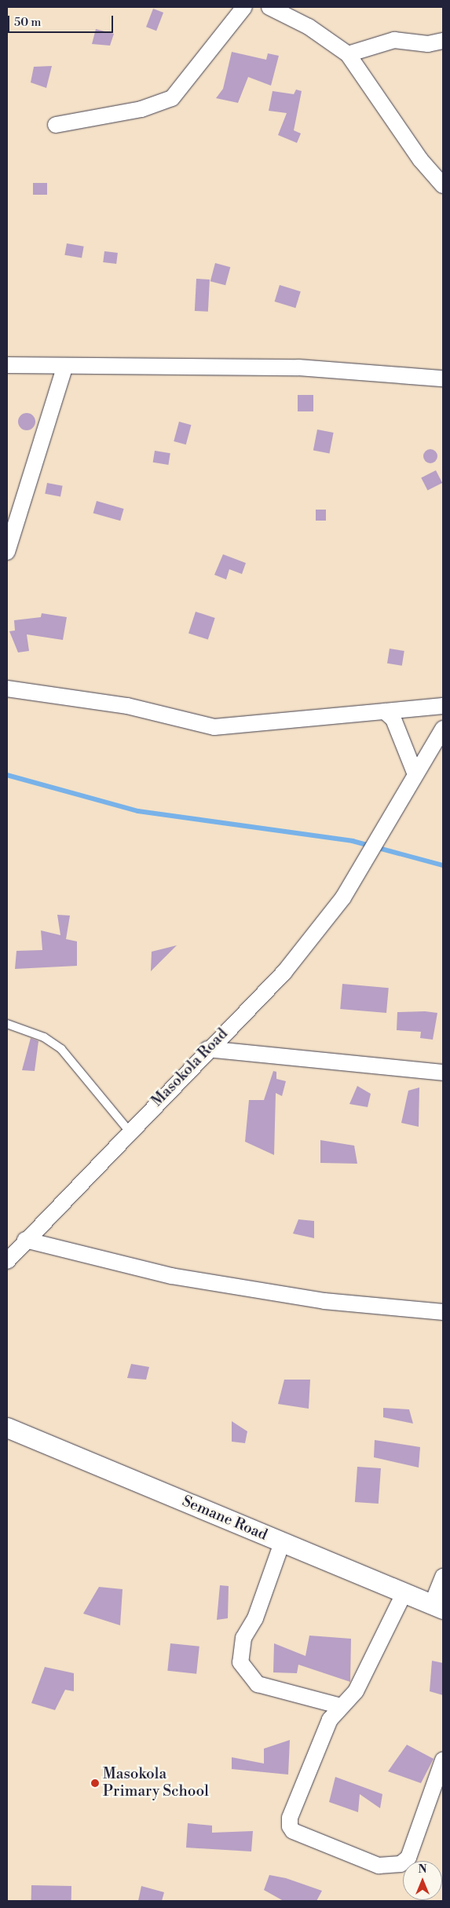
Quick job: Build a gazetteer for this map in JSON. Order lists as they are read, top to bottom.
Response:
{
  "streets": {
    "street": ["Masokola Road", "Semane Road"]
  },
  "places": ["Masokola Primary School"],
  "scale_bar": "50 m",
  "north": "top"
}
